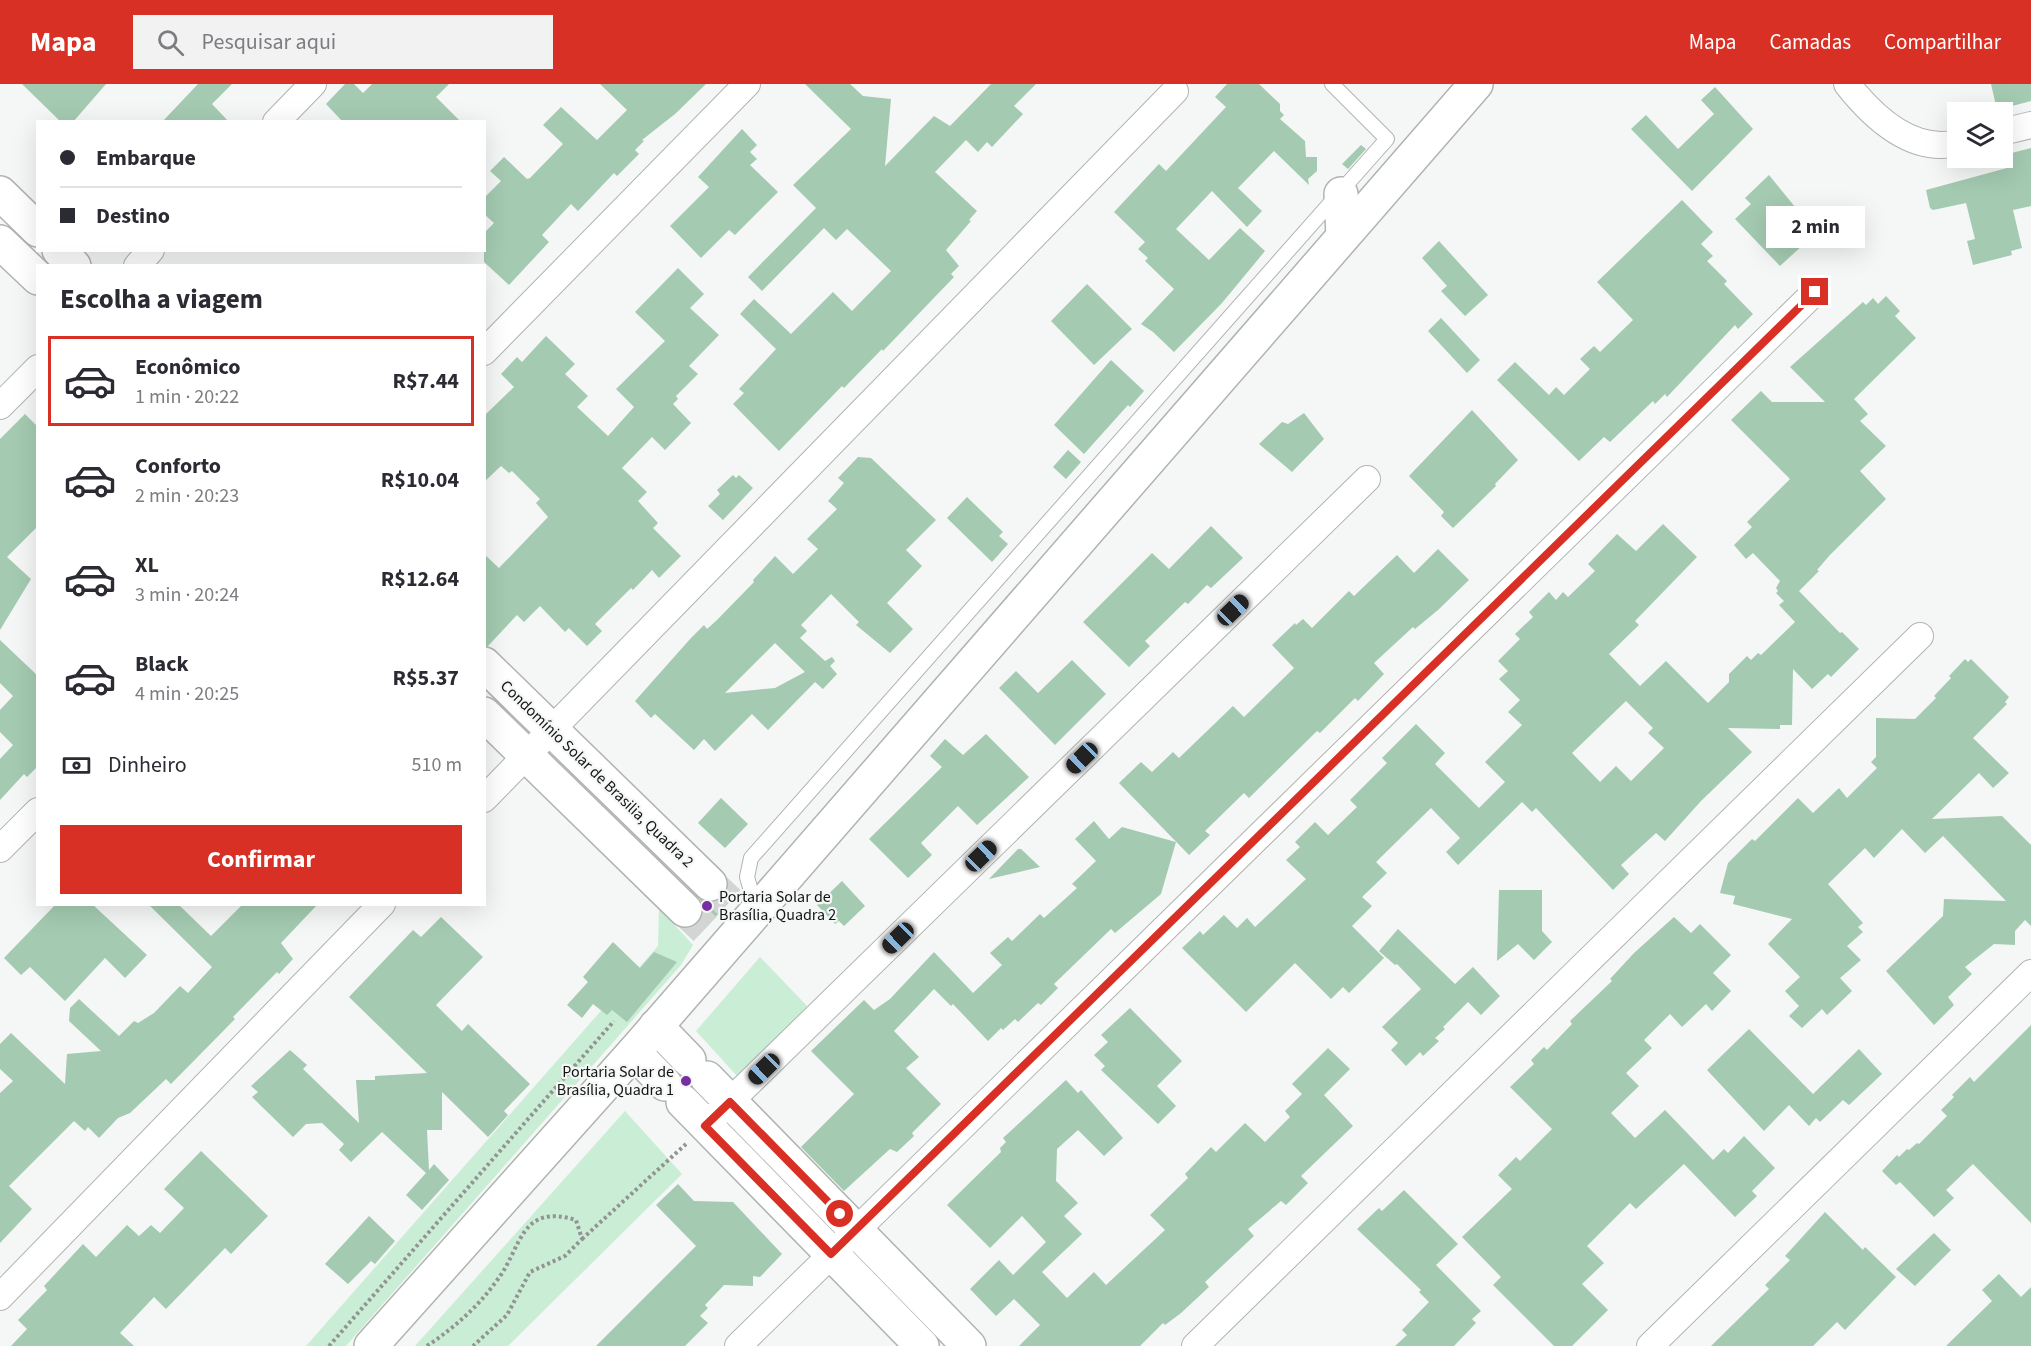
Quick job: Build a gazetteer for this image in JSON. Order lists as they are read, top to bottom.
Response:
{
  "streets": {
    "street": ["Condomínio Solar de Brasilia, Quadra 2"]
  },
  "places": ["Portaria Solar de Brasília, Quadra 2", "Portaria Solar de Brasília, Quadra 1"],
  "page": {
    "header": "Mapa",
    "search": "Pesquisar aqui",
    "nav": ["Mapa", "Camadas", "Compartilhar"],
    "banner": ["Embarque", "Destino"],
    "bubble": "2 min",
    "heading": "Escolha a viagem",
    "list": [
      {
        "name": "Econômico",
        "note": "1 min · 20:22",
        "value": "R$7.44"
      },
      {
        "name": "Conforto",
        "note": "2 min · 20:23",
        "value": "R$10.04"
      },
      {
        "name": "XL",
        "note": "3 min · 20:24",
        "value": "R$12.64"
      },
      {
        "name": "Black",
        "note": "4 min · 20:25",
        "value": "R$5.37"
      }
    ],
    "pay": ["Dinheiro", "510 m"],
    "buttons": "Confirmar"
  }
}
